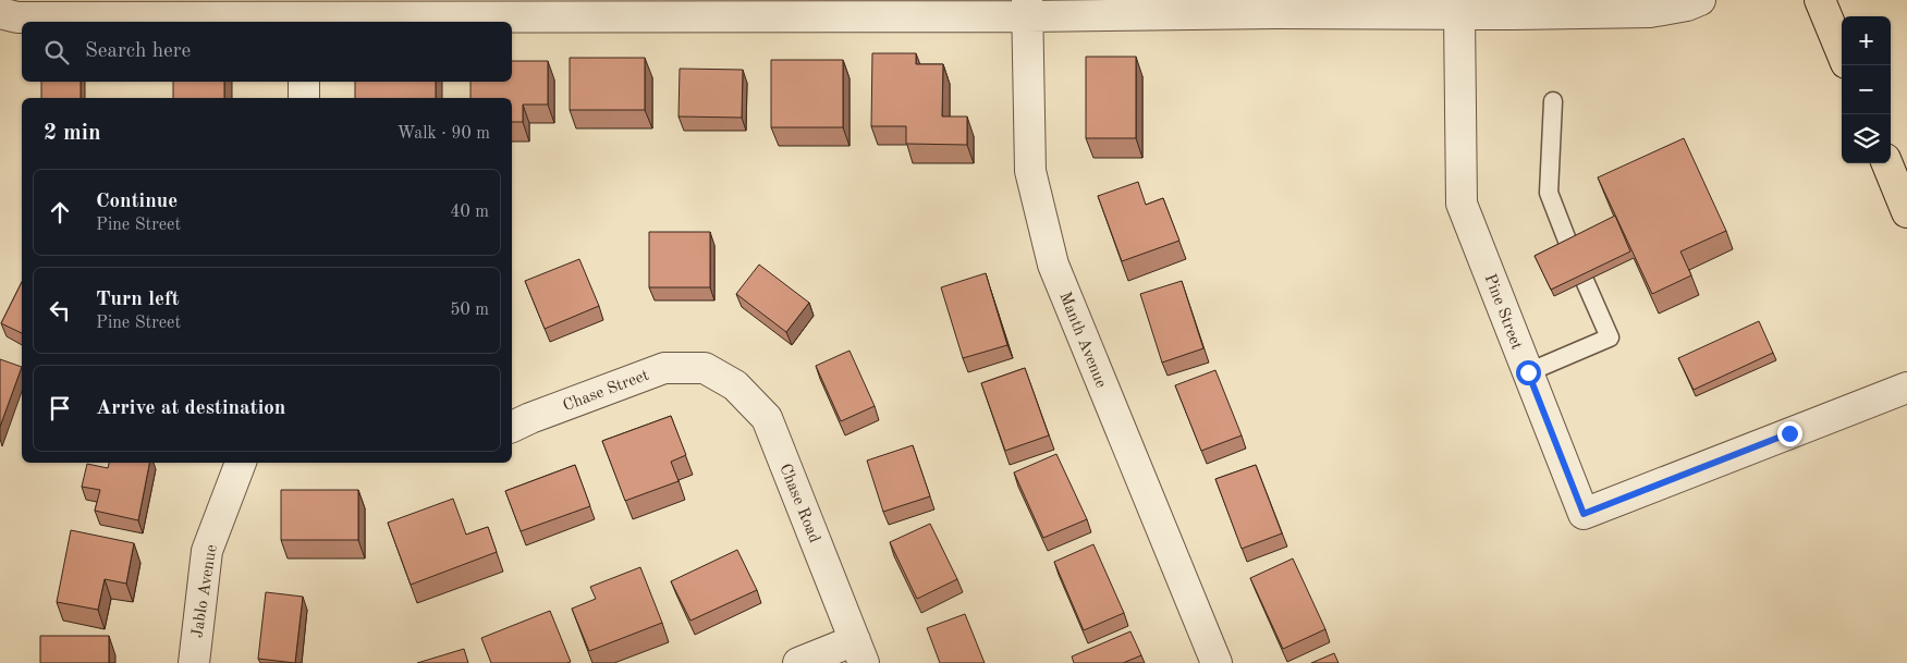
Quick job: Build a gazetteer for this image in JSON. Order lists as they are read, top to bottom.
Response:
{
  "streets": {
    "street": [
      "Pine Street",
      "Manth Avenue",
      "Chase Street",
      "Chase Road",
      "Jablo Avenue"
    ]
  },
  "crossings": [
    ["Chase Street", "Chase Road"]
  ],
  "page": {
    "map_buttons": ["+", "−"],
    "search": "Search here",
    "heading": ["2 min", "Walk · 90 m"],
    "list": [
      ["Continue", "Pine Street", "40 m"],
      ["Turn left", "Pine Street", "50 m"],
      "Arrive at destination"
    ]
  }
}
